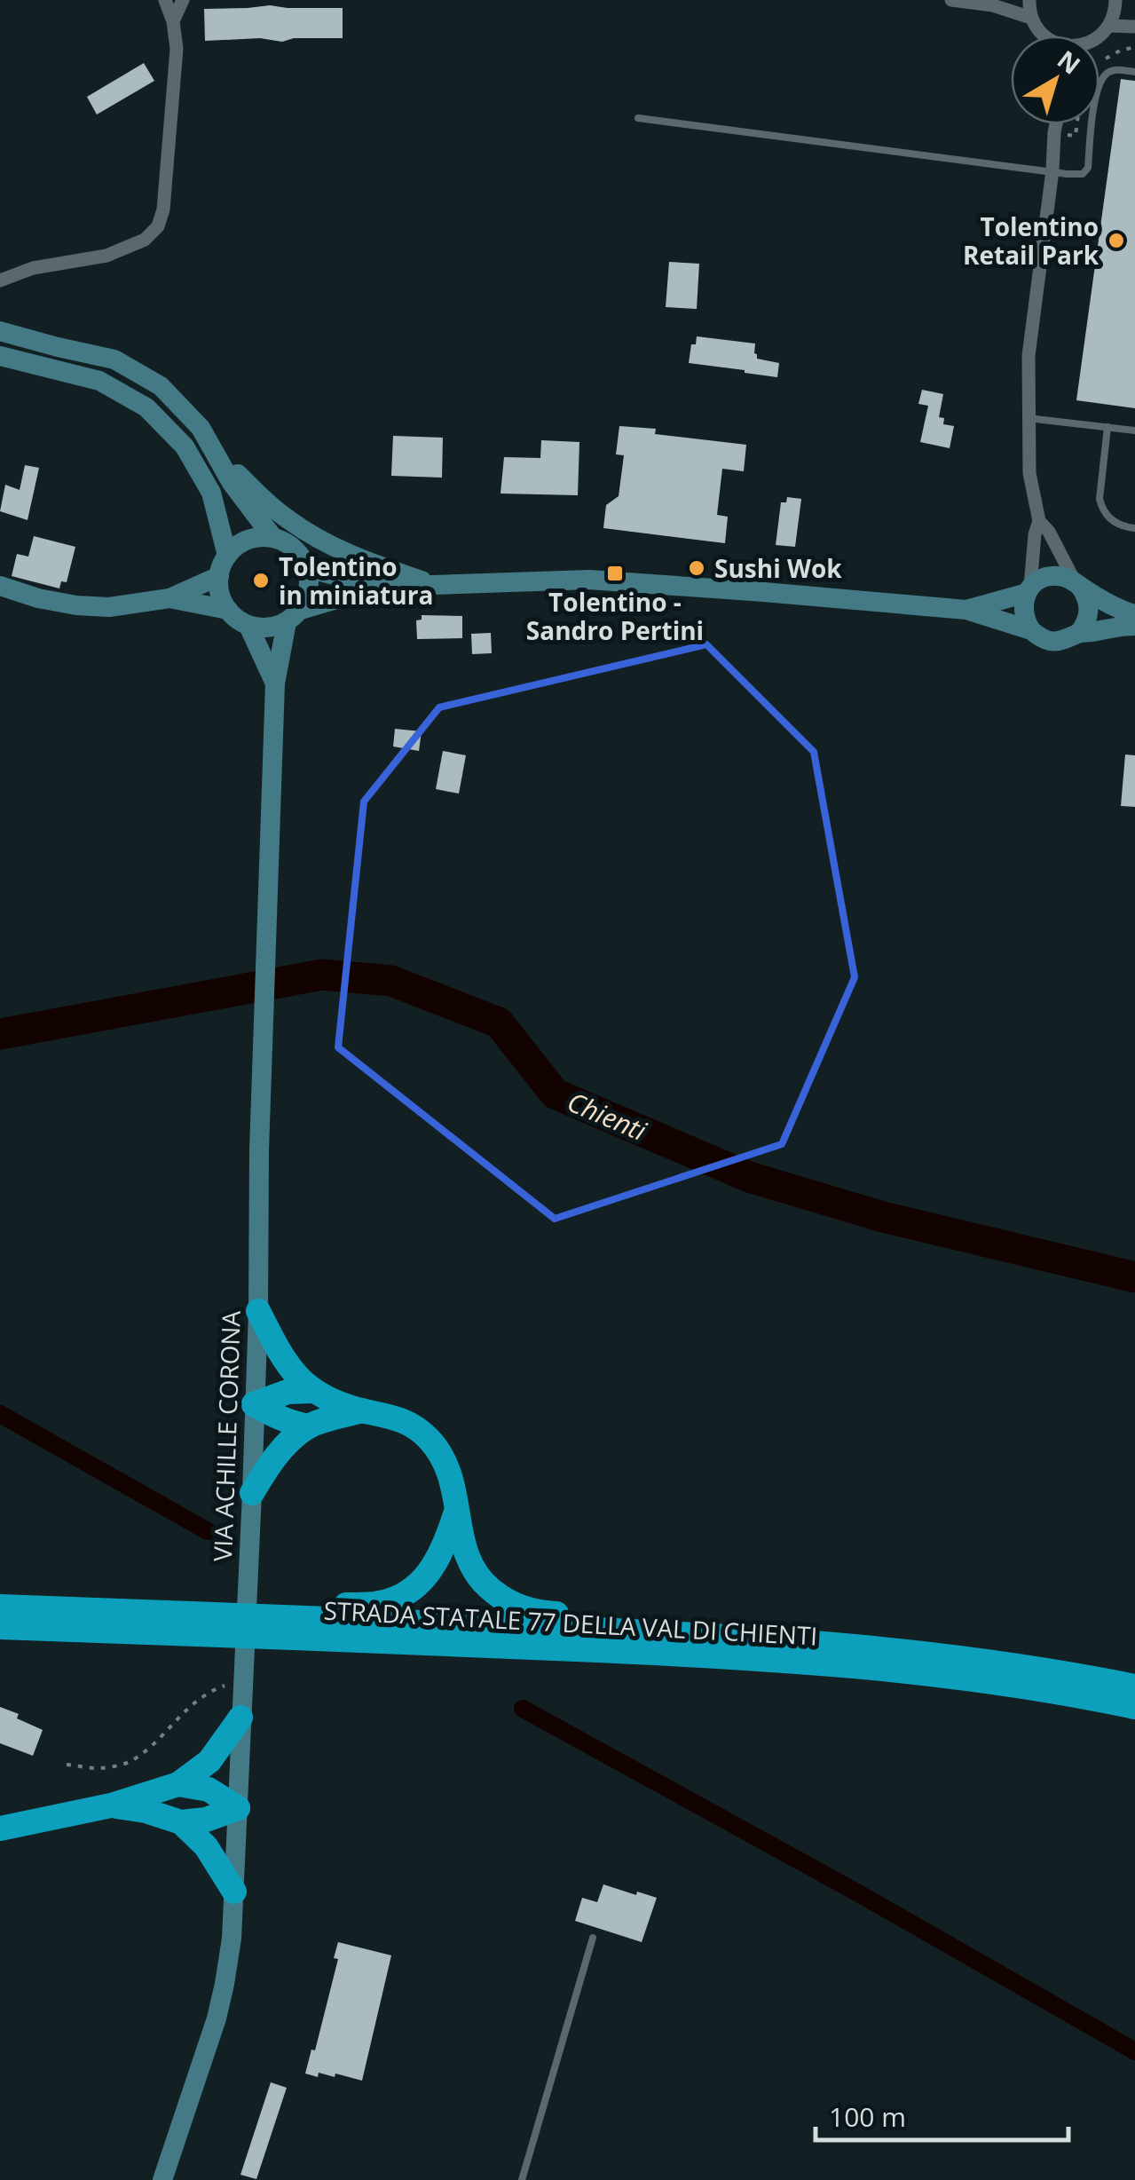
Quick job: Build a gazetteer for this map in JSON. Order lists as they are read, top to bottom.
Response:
{
  "streets": {
    "highway": ["STRADA STATALE 77 DELLA VAL DI CHIENTI"],
    "main road": ["VIA ACHILLE CORONA"]
  },
  "water": ["Chienti"],
  "places": {
    "other": ["Tolentino Retail Park", "Sushi Wok", "Tolentino in miniatura"],
    "transit": ["Tolentino - Sandro Pertini"]
  },
  "scale_bar": "100 m",
  "north": "top right"
}
